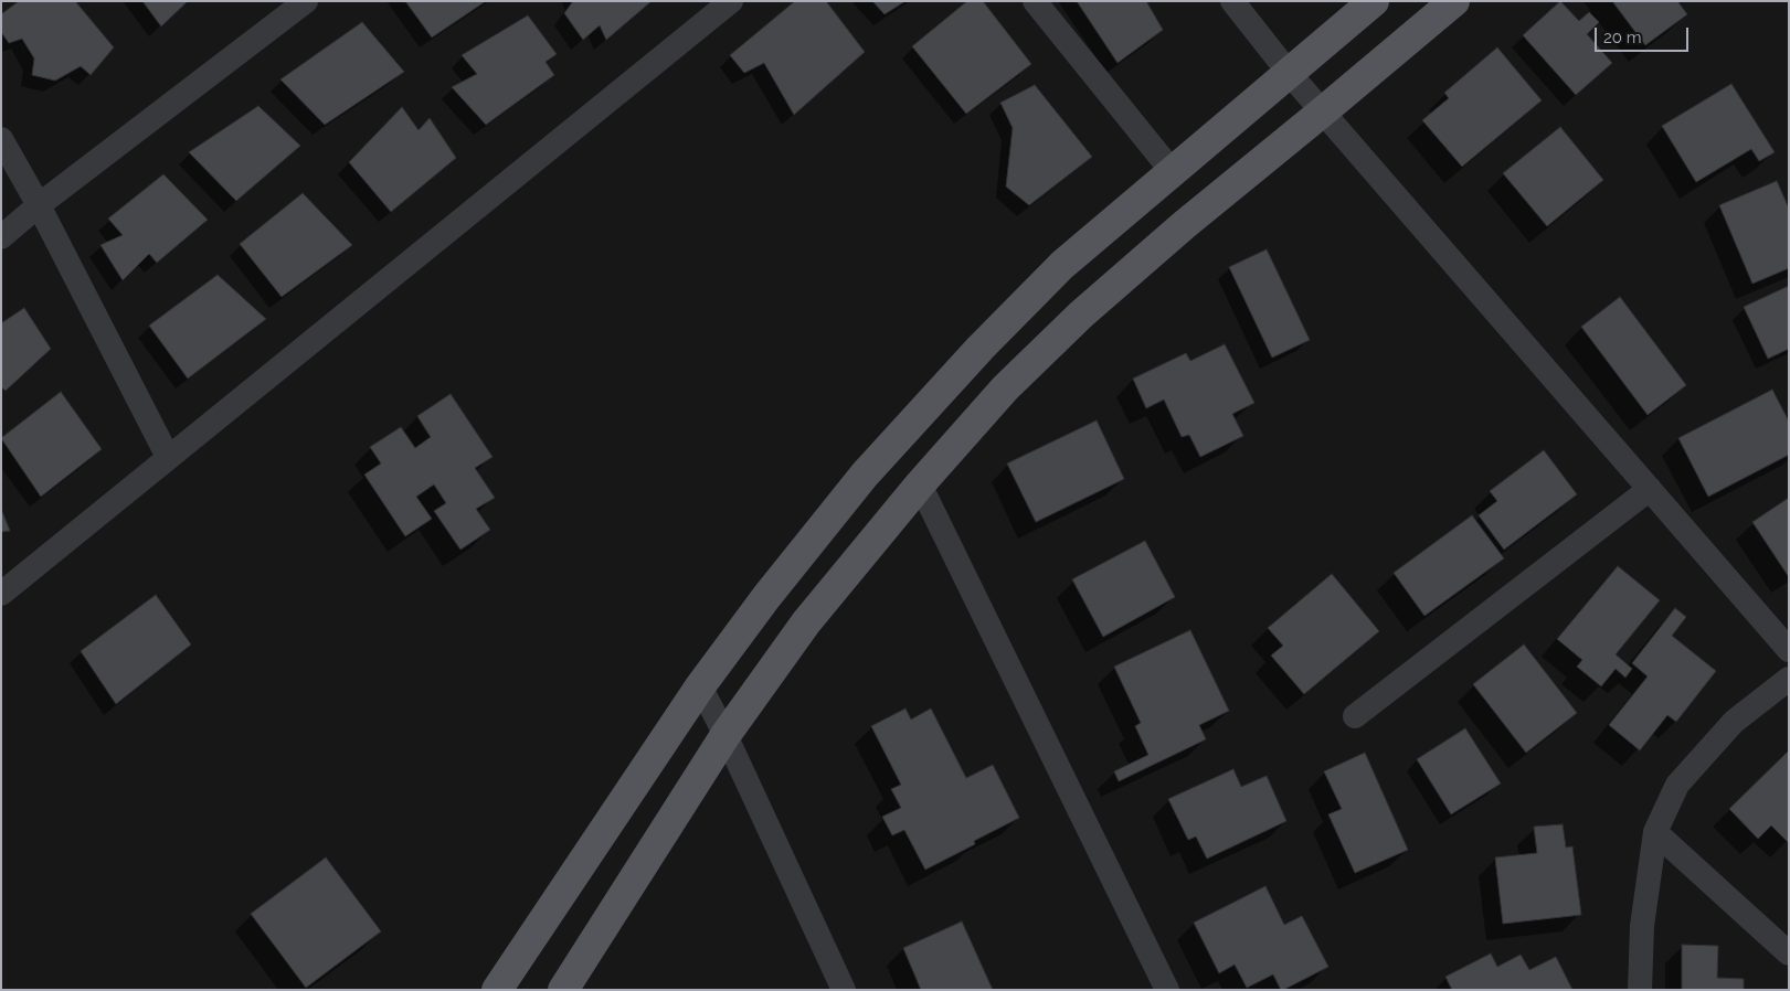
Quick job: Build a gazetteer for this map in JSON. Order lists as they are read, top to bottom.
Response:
{
  "scale_bar": "20 m"
}
